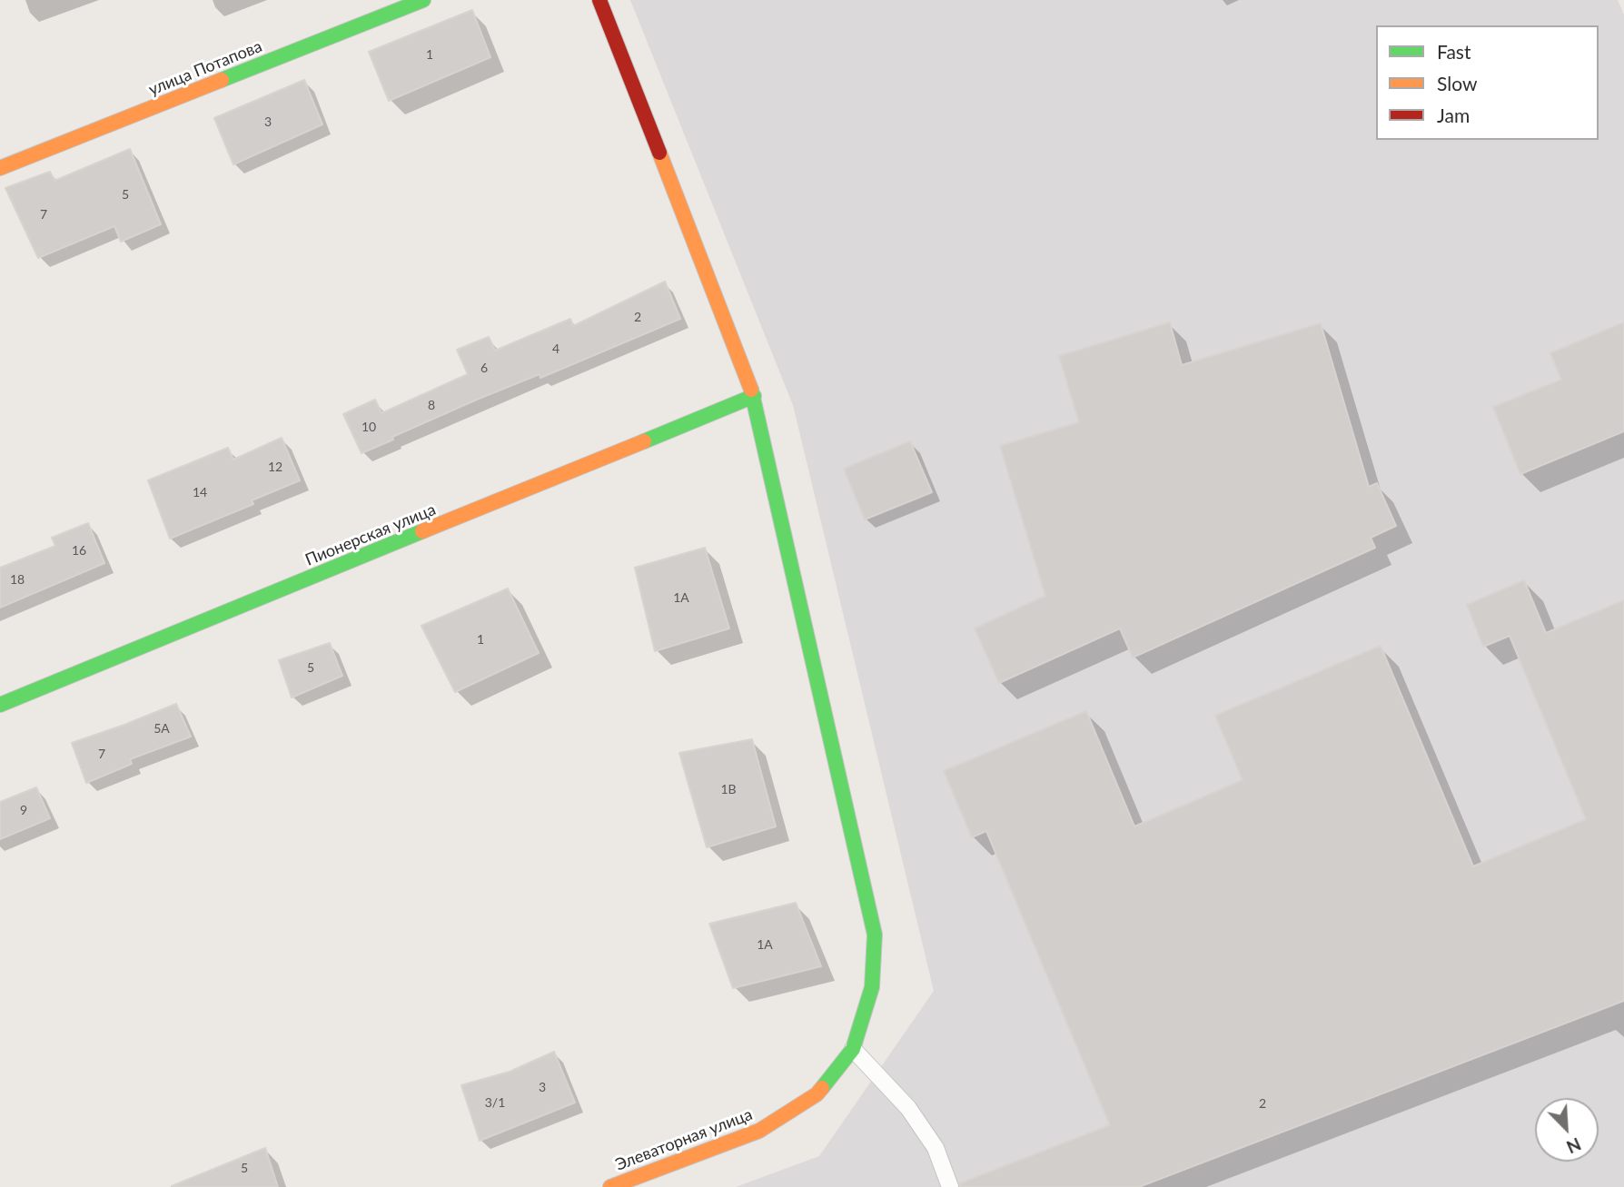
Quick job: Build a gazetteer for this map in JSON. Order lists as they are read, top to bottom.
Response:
{
  "streets": {
    "main road": ["улица Потапова", "Пионерская улица", "Элеваторная улица"]
  },
  "house_numbers": [
    "1",
    "3",
    "5",
    "7",
    "2",
    "4",
    "6",
    "8",
    "10",
    "12",
    "14",
    "16",
    "18",
    "1А",
    "1",
    "5",
    "5А",
    "7",
    "1В",
    "9",
    "1А",
    "3",
    "3/1",
    "2",
    "5"
  ],
  "legend": ["Fast", "Slow", "Jam"],
  "north": "bottom right"
}
